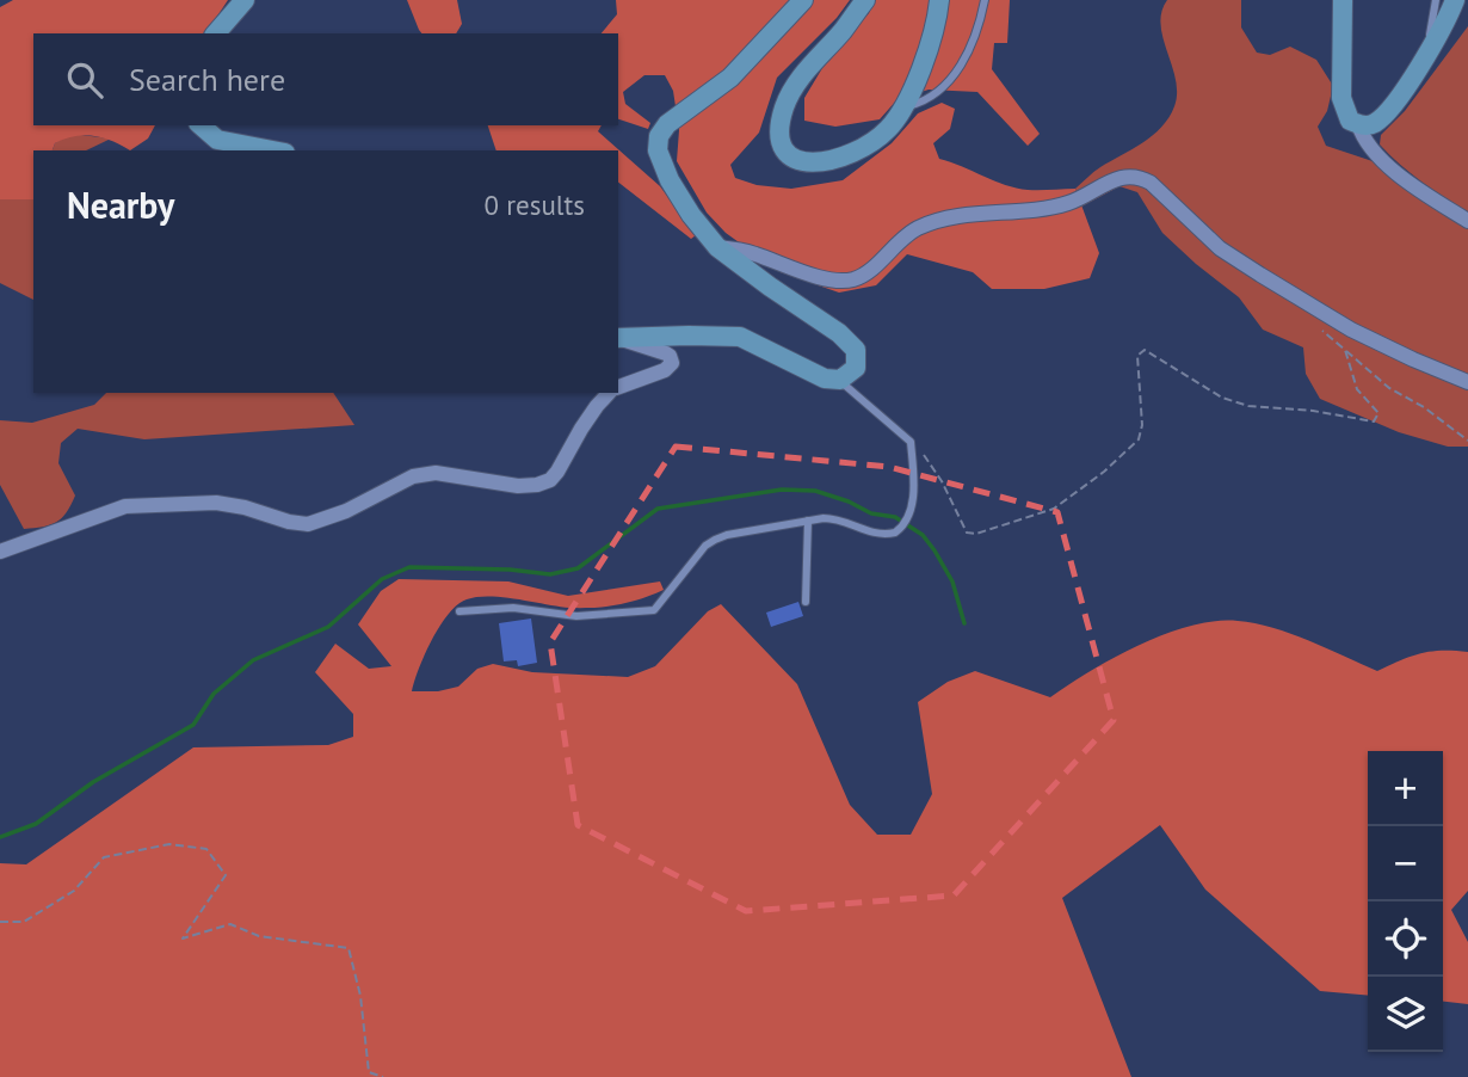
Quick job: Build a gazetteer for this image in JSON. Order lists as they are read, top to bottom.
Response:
{
  "page": {
    "search": "Search here",
    "heading": ["Nearby", "0 results"],
    "map_buttons": ["+", "−"]
  }
}
